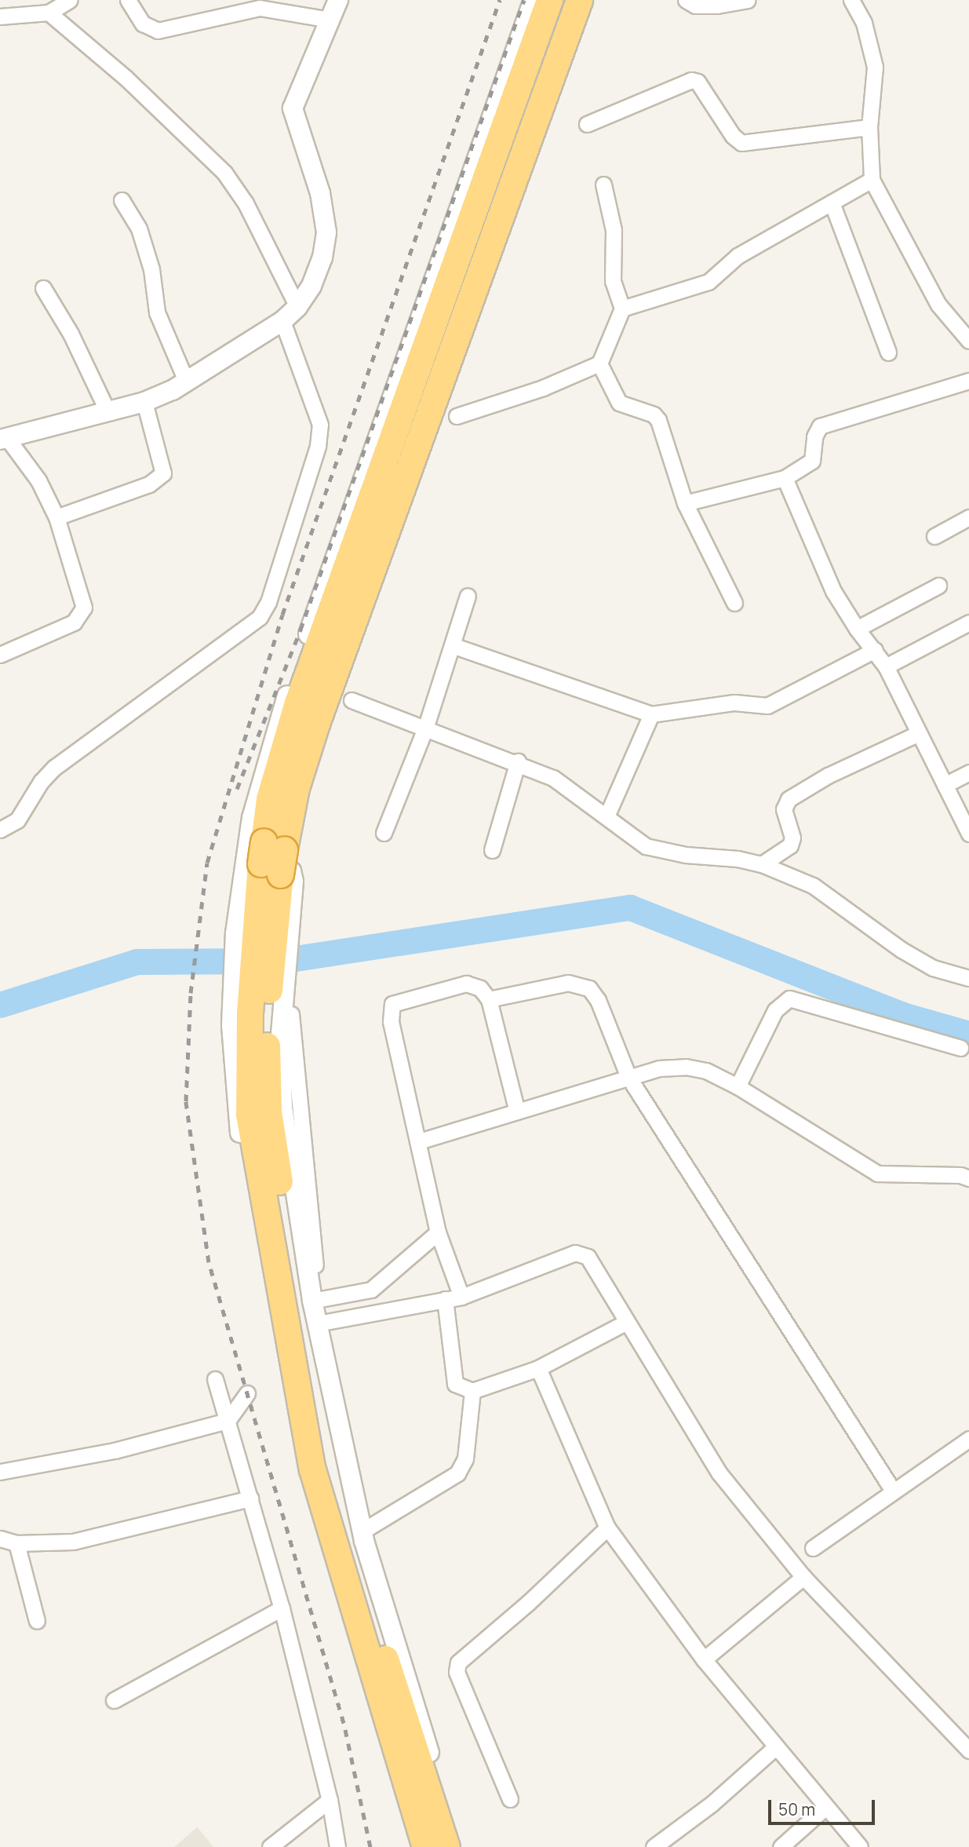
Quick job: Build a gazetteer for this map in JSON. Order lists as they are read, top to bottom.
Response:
{
  "scale_bar": "50 m"
}
